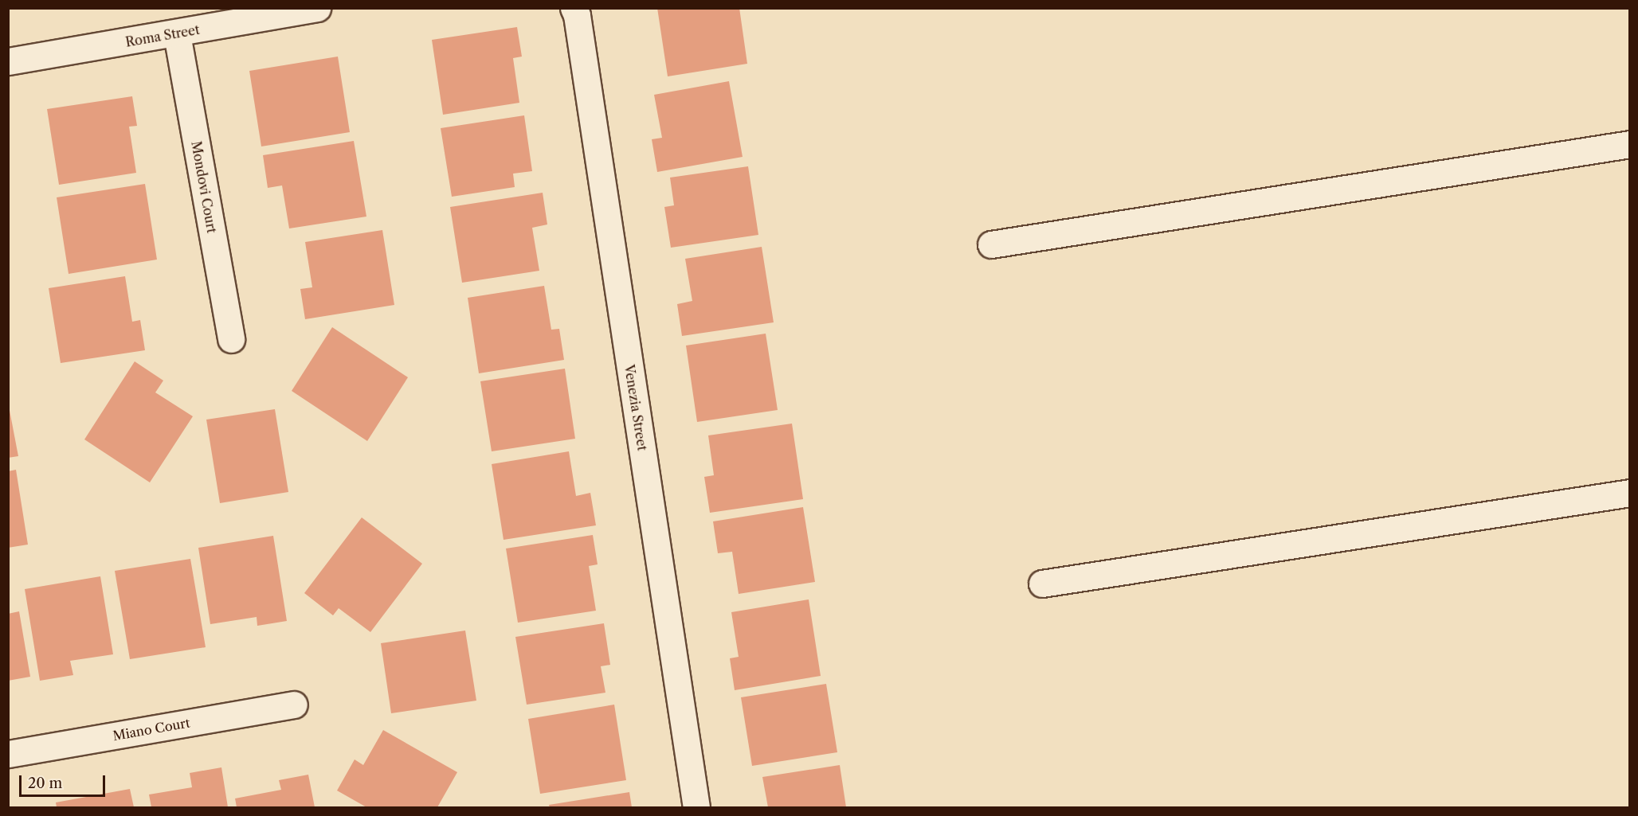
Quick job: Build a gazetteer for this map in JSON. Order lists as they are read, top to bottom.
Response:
{
  "streets": {
    "street": [
      "Roma Street",
      "Mondovi Court",
      "Venezia Street",
      "Miano Court"
    ]
  },
  "crossings": [
    ["Roma Street", "Mondovi Court"]
  ],
  "scale_bar": "20 m"
}
